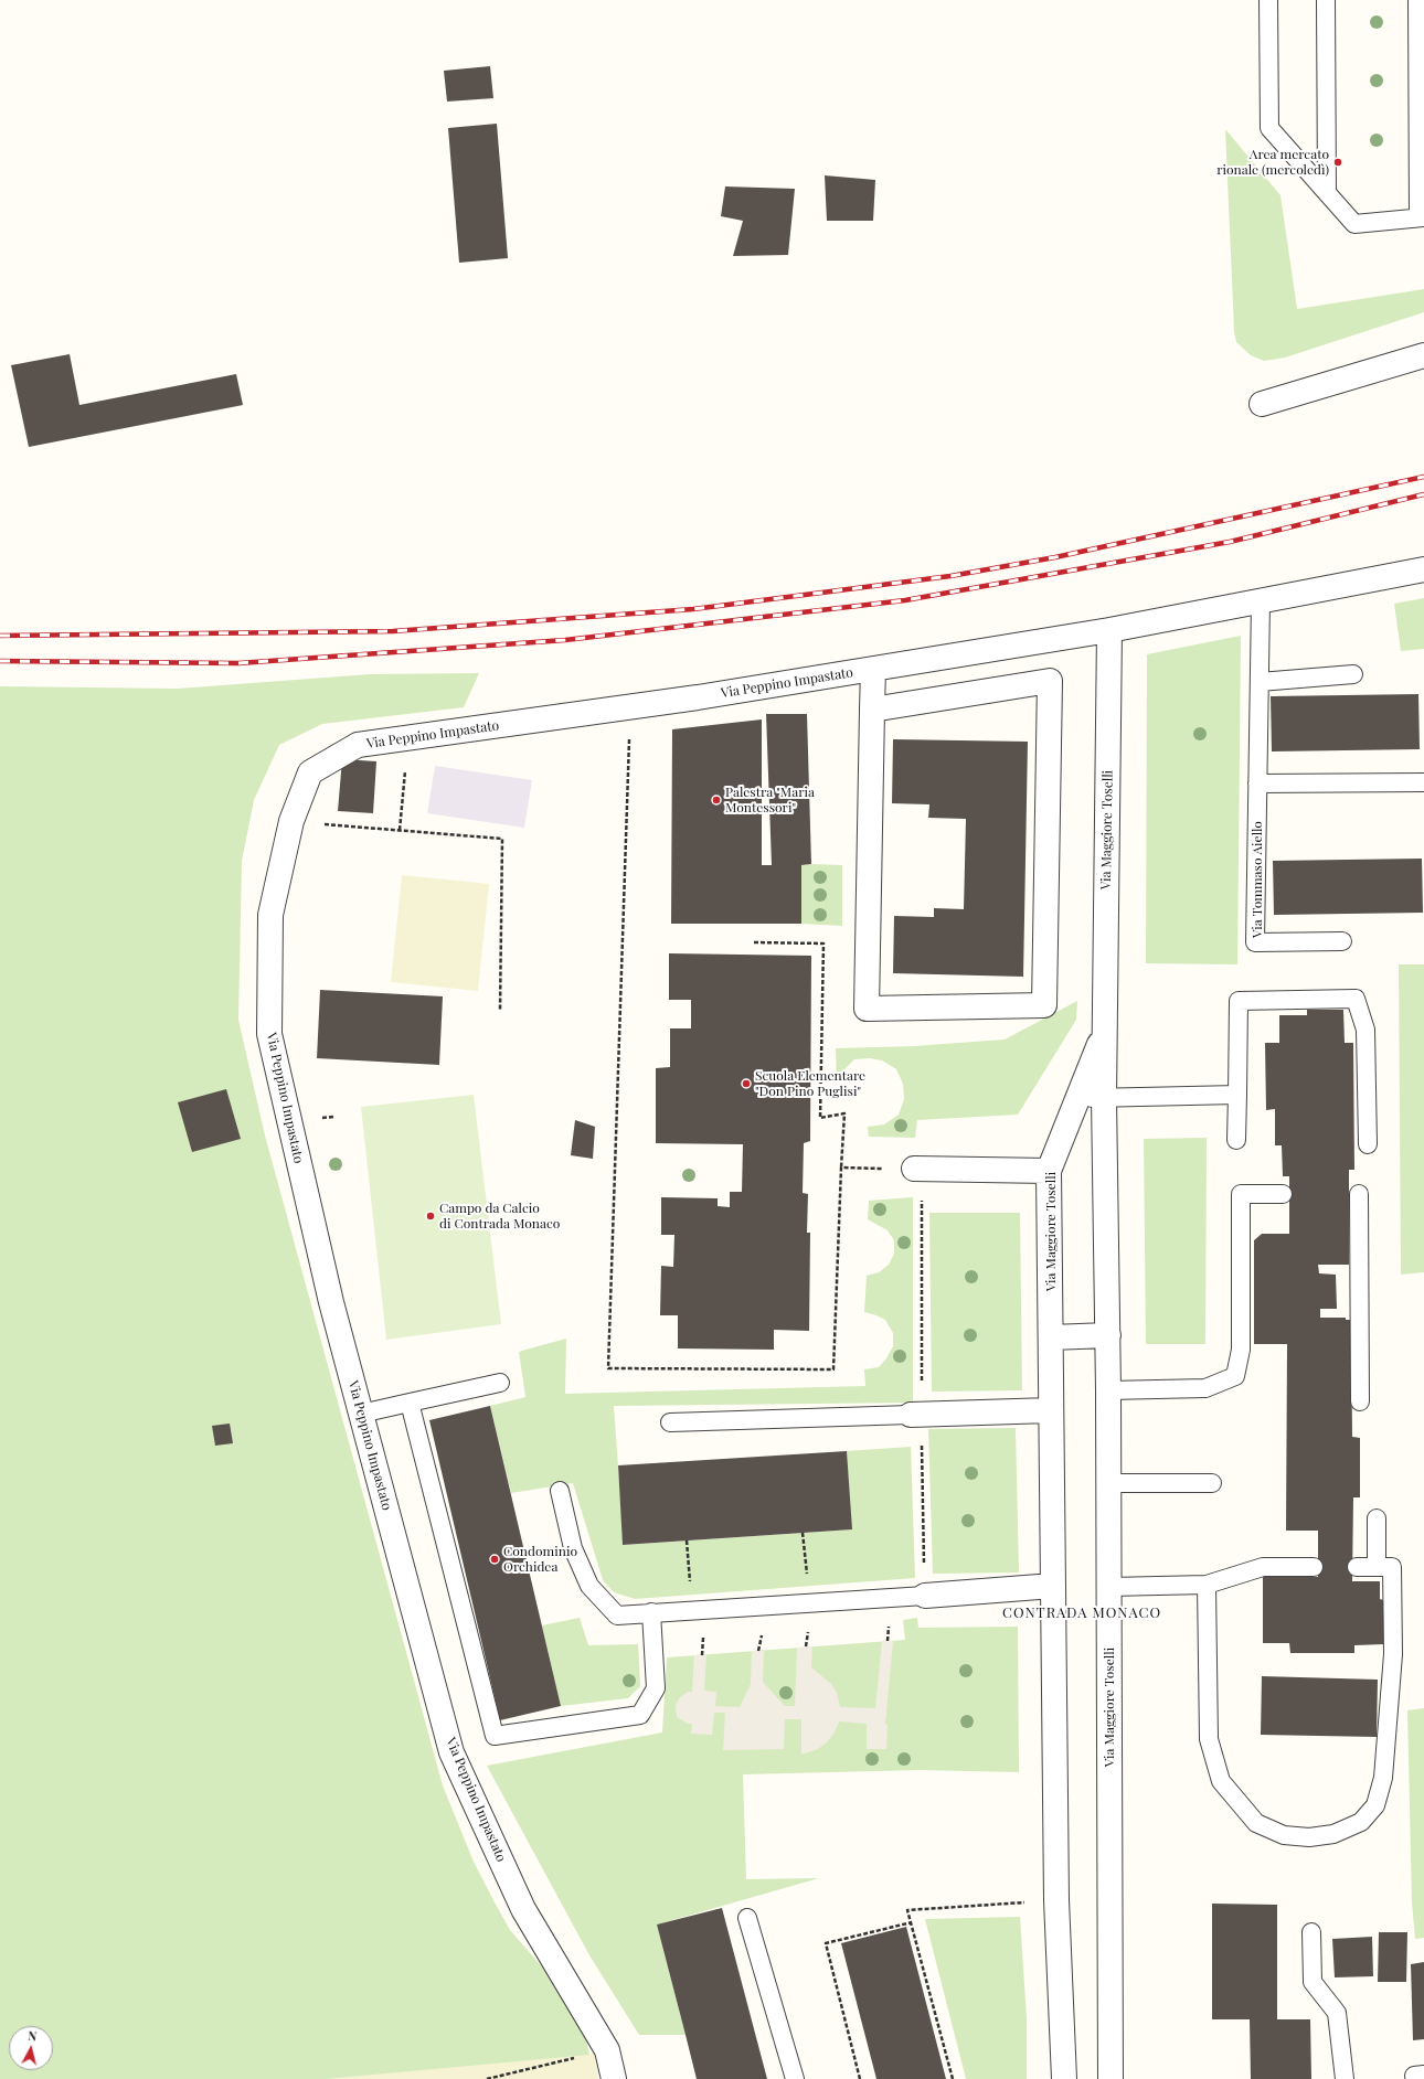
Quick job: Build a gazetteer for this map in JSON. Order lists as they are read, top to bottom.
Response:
{
  "streets": {
    "street": ["Via Peppino Impastato", "Via Maggiore Toselli"],
    "lane": ["Via Tommaso Aiello"]
  },
  "crossings": [
    ["Via Peppino Impastato", "Via Maggiore Toselli"]
  ],
  "districts": ["CONTRADA MONACO"],
  "places": [
    "Area mercato rionale (mercoledì)",
    "Palestra \"Maria Montessori\"",
    "Scuola Elementare \"Don Pino Puglisi\"",
    "Campo da Calcio di Contrada Monaco",
    "Condominio Orchidea"
  ],
  "north": "top"
}
